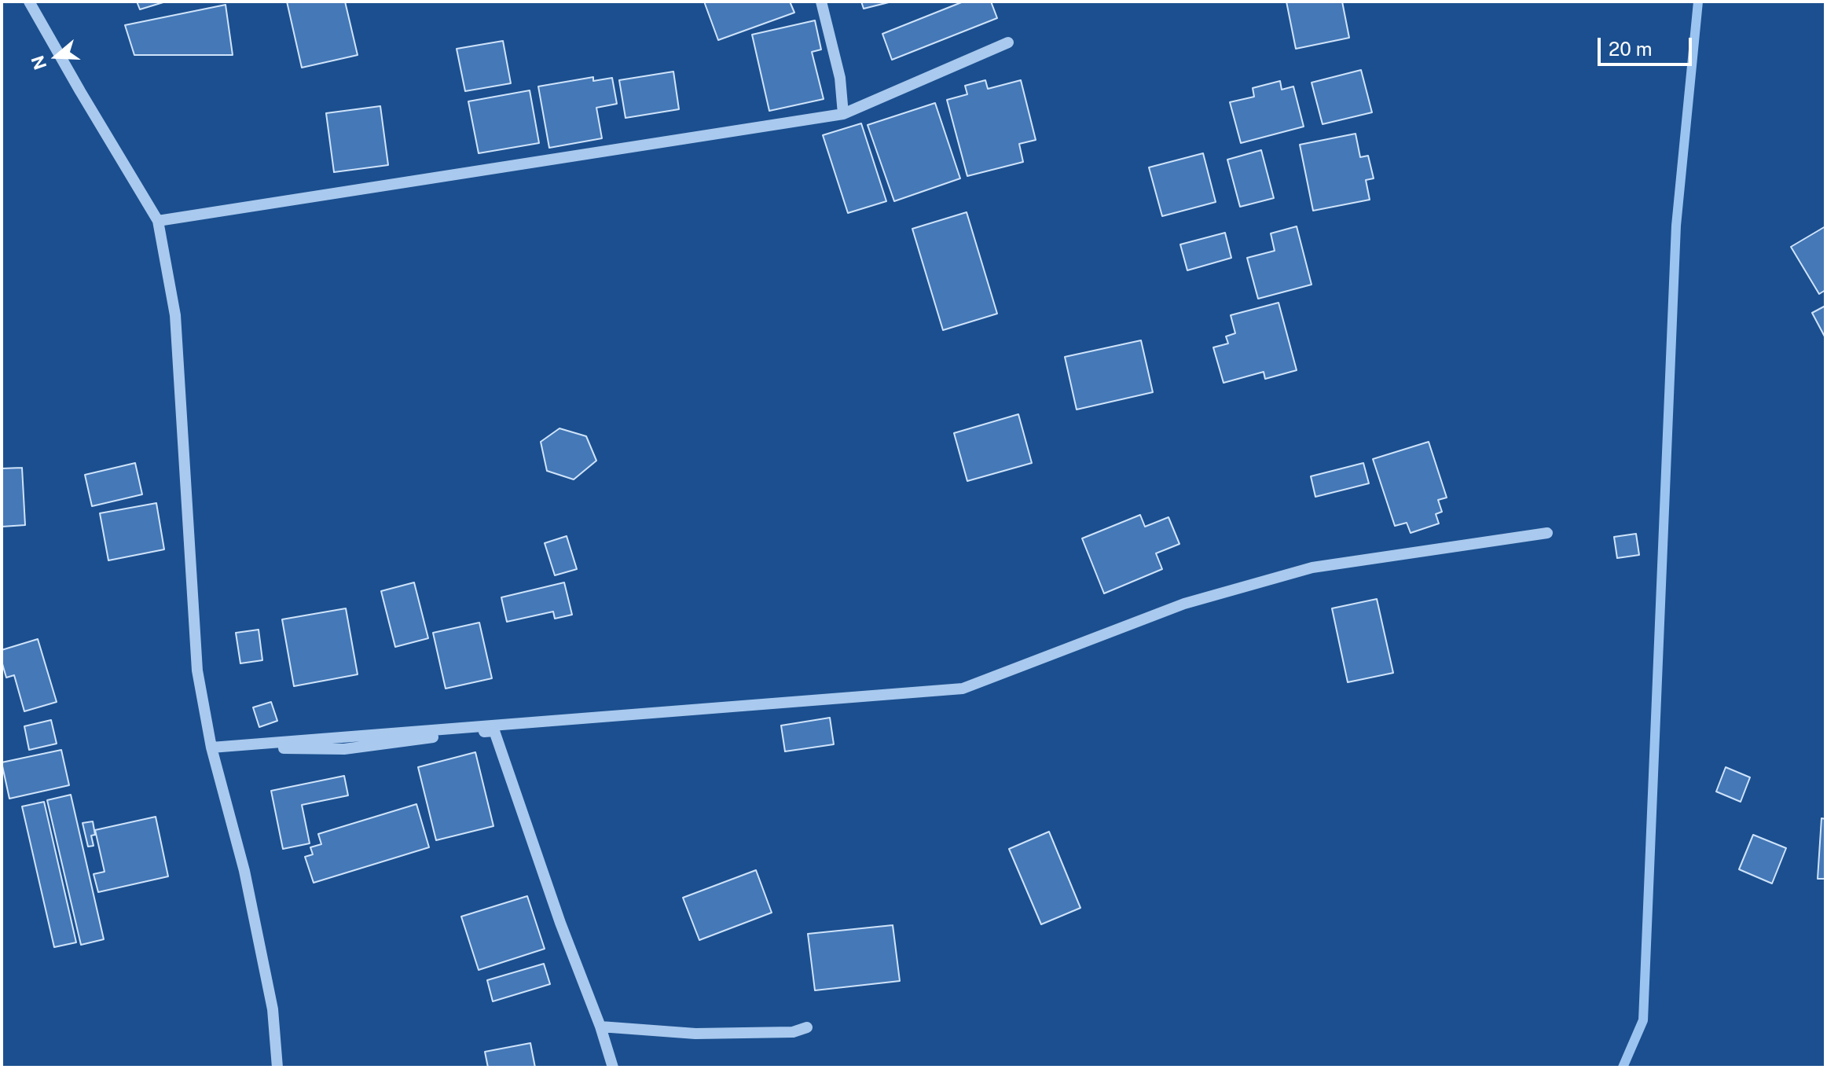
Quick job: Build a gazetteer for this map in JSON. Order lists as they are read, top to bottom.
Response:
{
  "scale_bar": "20 m",
  "north": "left"
}
